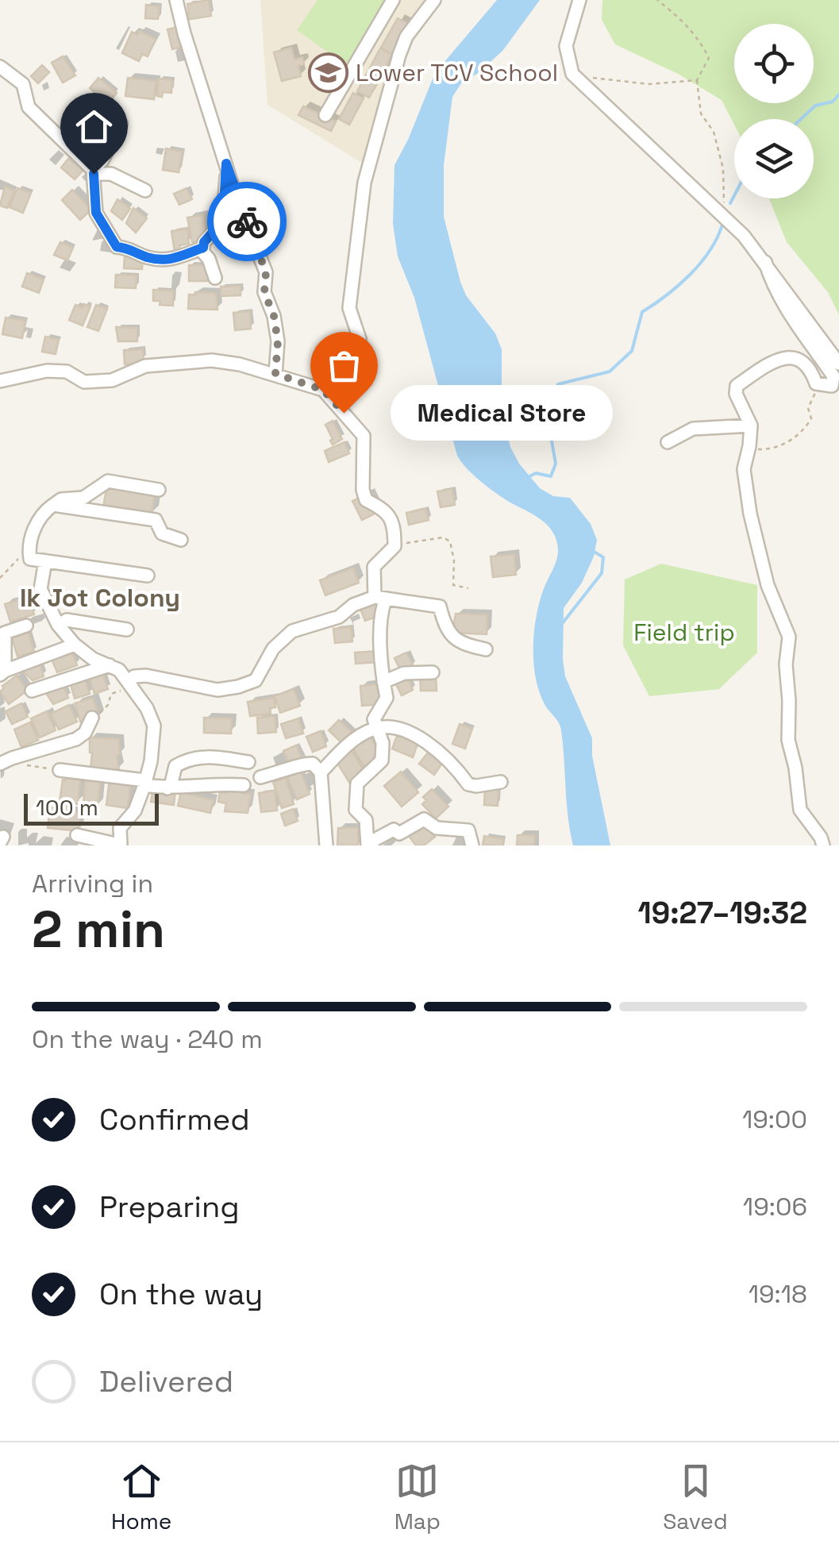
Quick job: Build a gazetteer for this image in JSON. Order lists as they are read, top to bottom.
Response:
{
  "districts": ["Ik Jot Colony"],
  "parks": ["Field trip"],
  "places": {
    "school or university": ["Lower TCV School"],
    "other": ["Medical Store"]
  },
  "scale_bar": "100 m",
  "page": {
    "bubble": "Medical Store",
    "scale": "100 m",
    "heading": ["2 min", "Arriving in", "19:27–19:32"],
    "bar": "On the way · 240 m",
    "list": [
      ["Confirmed", "19:00"],
      ["Preparing", "19:06"],
      ["On the way", "19:18"],
      "Delivered"
    ],
    "tabs": ["Home", "Map", "Saved"]
  }
}
